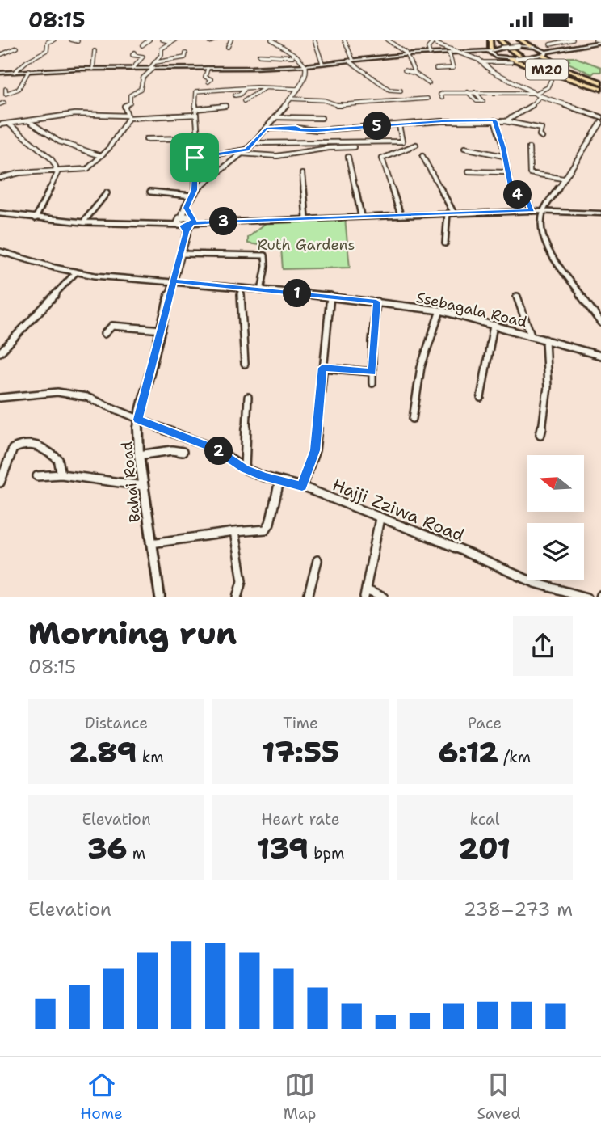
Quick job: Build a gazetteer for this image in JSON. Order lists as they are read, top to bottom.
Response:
{
  "streets": {
    "highway": ["M20"],
    "street": ["Ssebagala Road", "Bahai Road", "Hajji Zziwa Road"]
  },
  "crossings": [
    ["Ssebagala Road", "Bahai Road"],
    ["Bahai Road", "Hajji Zziwa Road"]
  ],
  "parks": ["Ruth Gardens"],
  "north": "left",
  "page": {
    "status": "08:15",
    "pins": [
      "5",
      "4",
      "3",
      "1",
      "2"
    ],
    "heading": ["Morning run", "08:15"],
    "stats": [
      ["Distance", "2.89 km"],
      ["Time", "17:55"],
      ["Pace", "6:12 /km"],
      ["Elevation", "36 m"],
      ["Heart rate", "139 bpm"],
      ["kcal", "201"]
    ],
    "chart": ["Elevation", "238–273 m"],
    "tabs": ["Home", "Map", "Saved"]
  }
}
